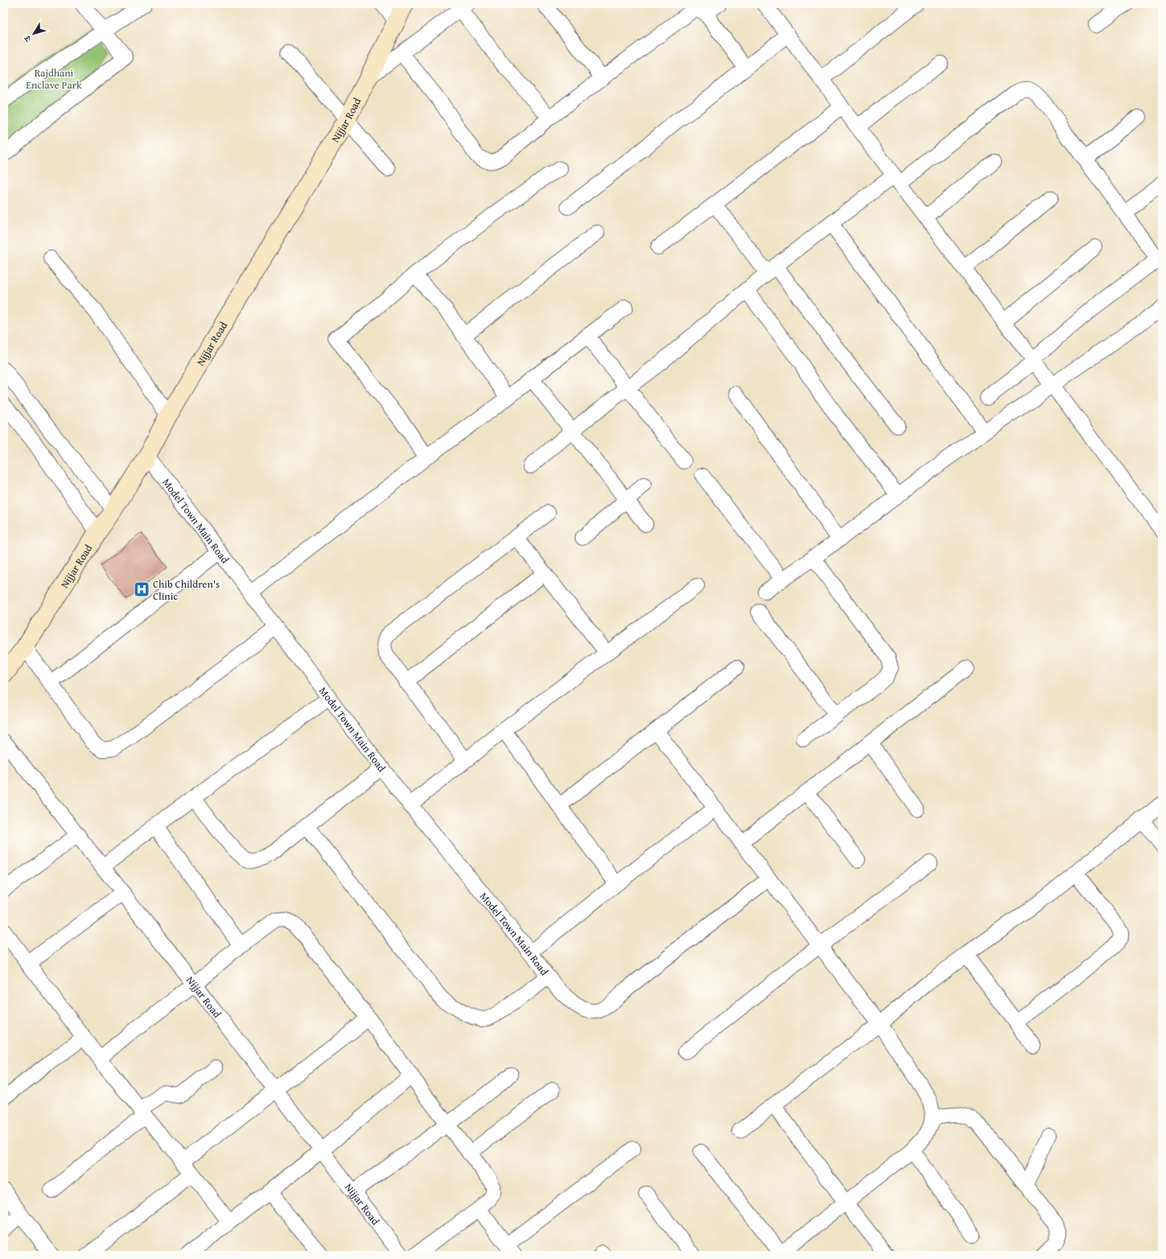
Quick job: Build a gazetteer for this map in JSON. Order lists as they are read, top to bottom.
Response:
{
  "streets": {
    "street": ["Nijjar Road", "Model Town Main Road"]
  },
  "crossings": [
    ["Nijjar Road", "Model Town Main Road"]
  ],
  "parks": ["Rajdhani Enclave Park"],
  "places": {
    "hospital": ["Chib Children's Clinic"]
  },
  "north": "bottom left"
}
